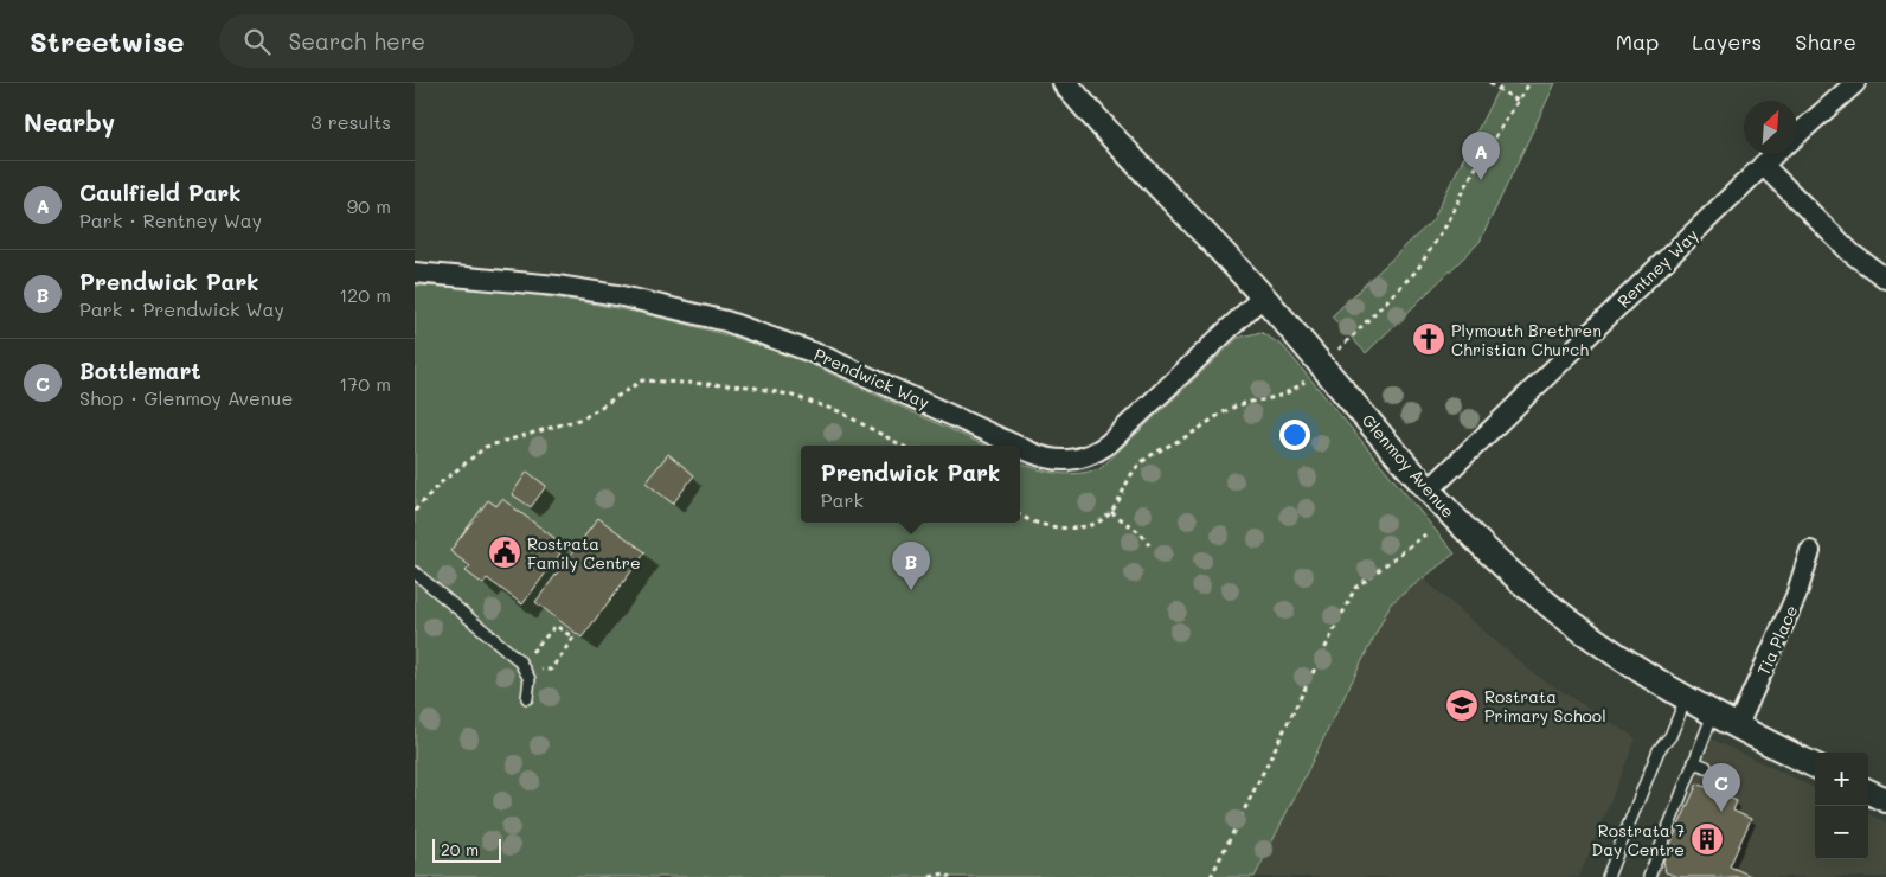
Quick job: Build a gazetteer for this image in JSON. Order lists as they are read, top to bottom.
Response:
{
  "streets": {
    "street": [
      "Rentney Way",
      "Prendwick Way",
      "Glenmoy Avenue",
      "Tia Place"
    ]
  },
  "crossings": [
    ["Rentney Way", "Glenmoy Avenue"],
    ["Prendwick Way", "Glenmoy Avenue"],
    ["Glenmoy Avenue", "Tia Place"]
  ],
  "places": {
    "church": ["Plymouth Brethren Christian Church"],
    "public building": ["Rostrata Family Centre"],
    "school or university": ["Rostrata Primary School"],
    "building": ["Rostrata 7 Day Centre"]
  },
  "scale_bar": "20 m",
  "north": "top right",
  "page": {
    "header": "Streetwise",
    "search": "Search here",
    "nav": ["Map", "Layers", "Share"],
    "heading": ["Nearby", "3 results"],
    "pins": ["A", "B", "C"],
    "list": [
      {
        "mark": "A",
        "name": "Caulfield Park",
        "note": "Park · Rentney Way",
        "value": "90 m"
      },
      {
        "mark": "B",
        "name": "Prendwick Park",
        "note": "Park · Prendwick Way",
        "value": "120 m"
      },
      {
        "mark": "C",
        "name": "Bottlemart",
        "note": "Shop · Glenmoy Avenue",
        "value": "170 m"
      }
    ],
    "popup": ["Prendwick Park", "Park"],
    "map_buttons": ["+", "−"],
    "scale": "20 m"
  }
}
